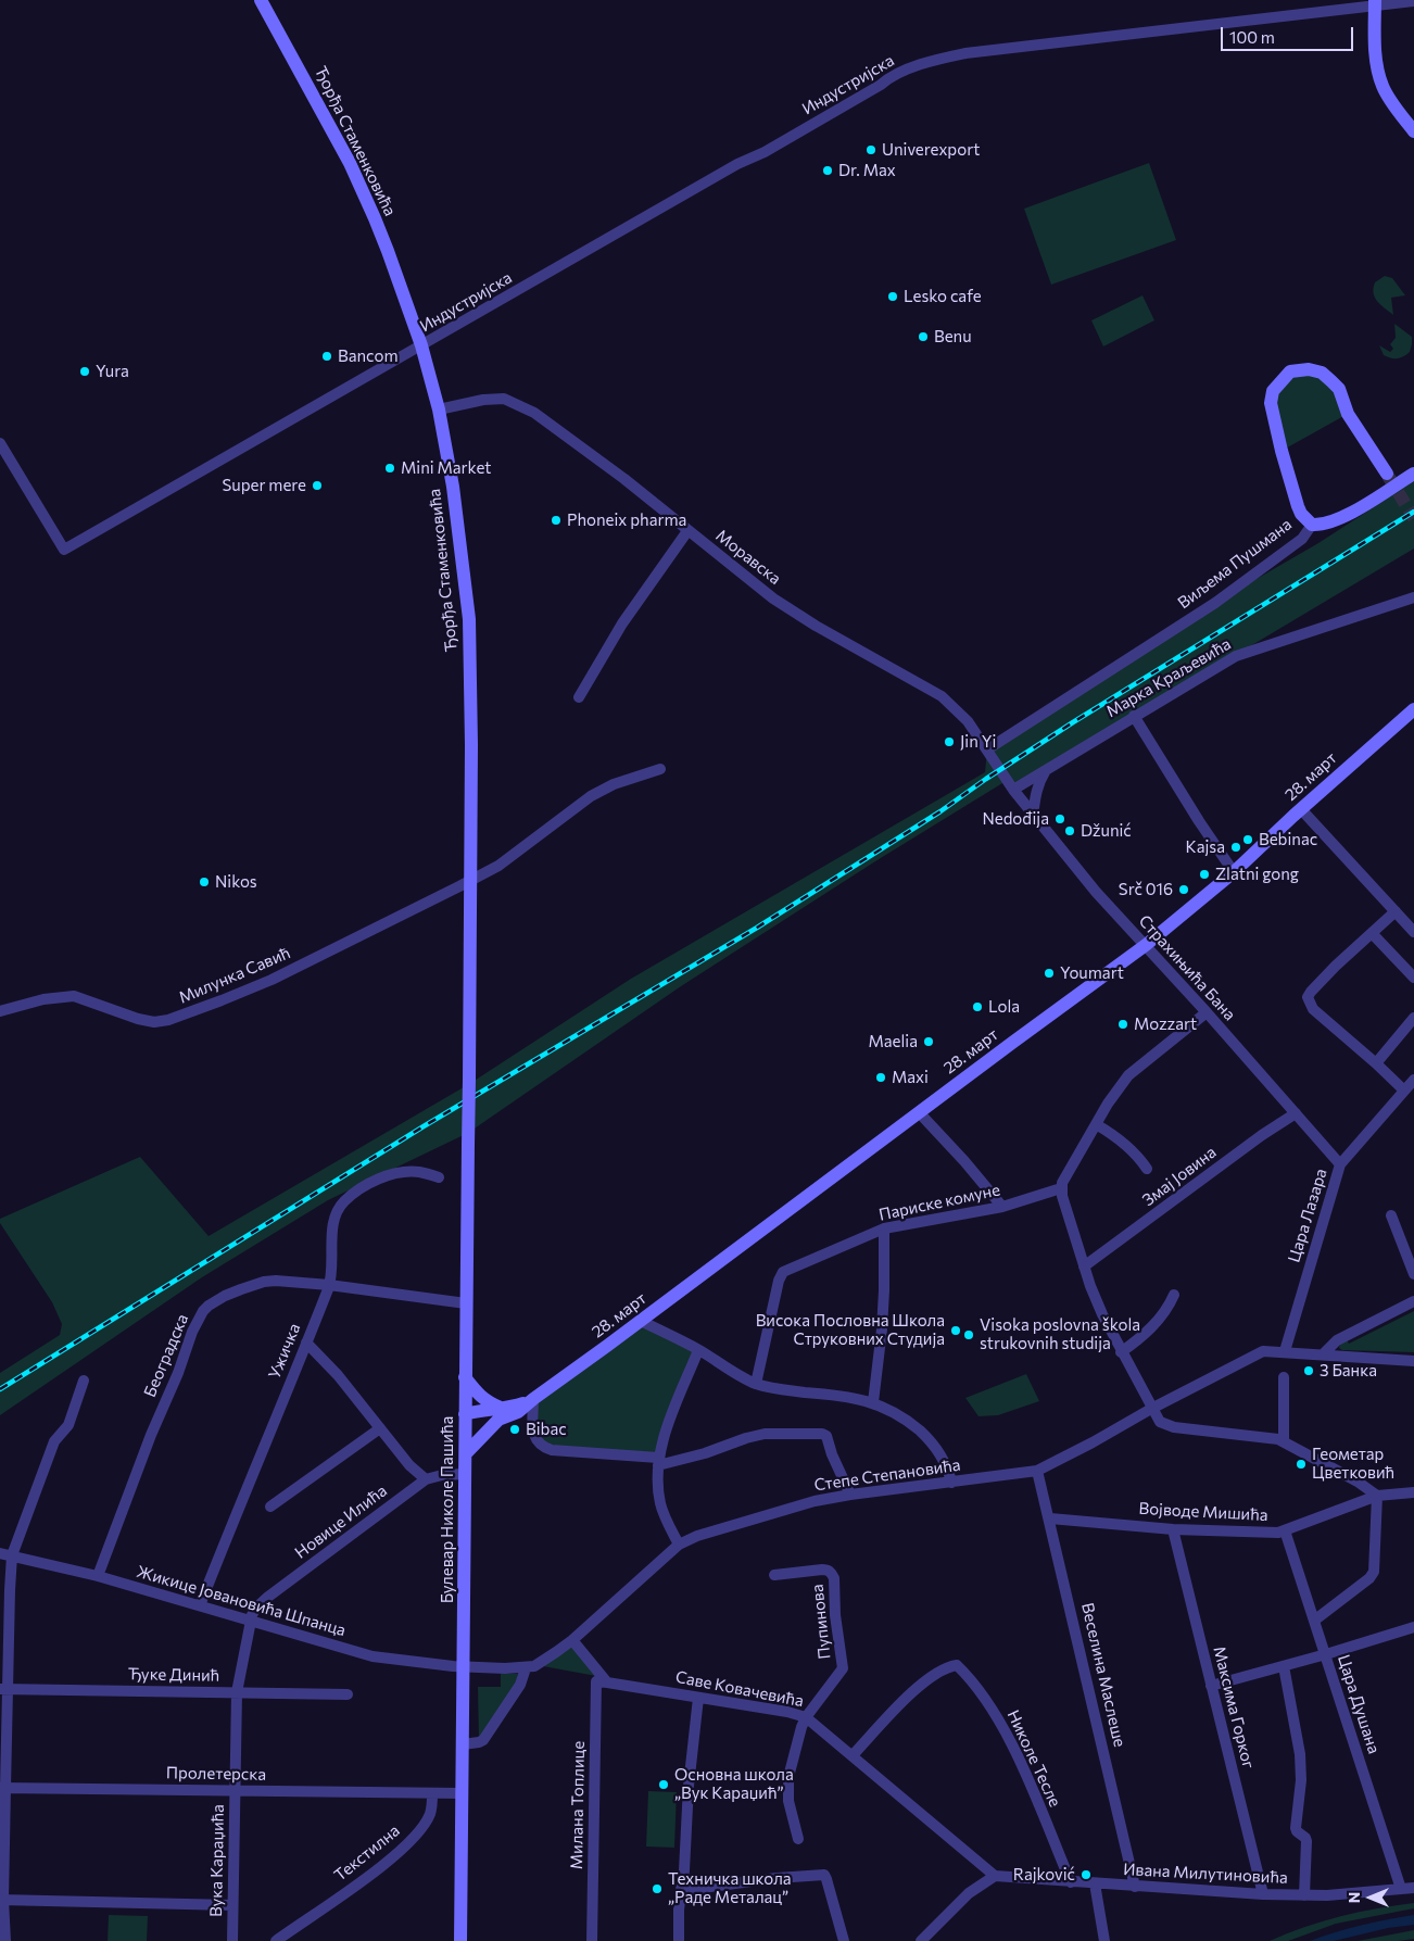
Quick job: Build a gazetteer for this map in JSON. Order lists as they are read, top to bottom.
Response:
{
  "streets": {
    "street": [
      "Индустријска",
      "Ђорђа Стаменковића",
      "Моравска",
      "Виљема Пушмана",
      "Марка Краљевића",
      "28. март",
      "Страхињића Бана",
      "Милунка Савић",
      "Змај Јовина",
      "Париске комуне",
      "Цара Лазара",
      "Ужичка",
      "Београдска",
      "Степе Степановића",
      "Булевар Николе Пашића",
      "Војводе Мишића",
      "Новице Илића",
      "Жикице Јовановића Шпанца",
      "Пупинова",
      "Ђуке Динић",
      "Веселина Маслеше",
      "Саве Ковачевића",
      "Цара Душана",
      "Максима Горког",
      "Николе Тесле",
      "Пролетерска",
      "Милана Топлице",
      "Текстилна",
      "Вука Караџића",
      "Ивана Милутиновића"
    ]
  },
  "crossings": [
    ["Индустријска", "Ђорђа Стаменковића"],
    ["Ђорђа Стаменковића", "Моравска"],
    ["Ђорђа Стаменковића", "Милунка Савић"],
    ["Ђорђа Стаменковића", "Булевар Николе Пашића"],
    ["Моравска", "Виљема Пушмана"],
    ["Моравска", "Марка Краљевића"],
    ["Моравска", "Страхињића Бана"],
    ["Марка Краљевића", "Страхињића Бана"],
    ["28. март", "Страхињића Бана"],
    ["28. март", "Булевар Николе Пашића"],
    ["Страхињића Бана", "Змај Јовина"],
    ["Страхињића Бана", "Цара Лазара"],
    ["Цара Лазара", "Степе Степановића"],
    ["Ужичка", "Београдска"],
    ["Ужичка", "Жикице Јовановића Шпанца"],
    ["Београдска", "Булевар Николе Пашића"],
    ["Београдска", "Жикице Јовановића Шпанца"],
    ["Степе Степановића", "Булевар Николе Пашића"],
    ["Степе Степановића", "Жикице Јовановића Шпанца"],
    ["Степе Степановића", "Веселина Маслеше"],
    ["Булевар Николе Пашића", "Новице Илића"],
    ["Булевар Николе Пашића", "Жикице Јовановића Шпанца"],
    ["Војводе Мишића", "Веселина Маслеше"],
    ["Војводе Мишића", "Цара Душана"],
    ["Војводе Мишића", "Максима Горког"],
    ["Новице Илића", "Жикице Јовановића Шпанца"],
    ["Новице Илића", "Вука Караџића"],
    ["Жикице Јовановића Шпанца", "Вука Караџића"],
    ["Пупинова", "Саве Ковачевића"],
    ["Ђуке Динић", "Вука Караџића"],
    ["Веселина Маслеше", "Ивана Милутиновића"],
    ["Саве Ковачевића", "Николе Тесле"],
    ["Саве Ковачевића", "Милана Топлице"],
    ["Саве Ковачевића", "Ивана Милутиновића"],
    ["Цара Душана", "Ивана Милутиновића"],
    ["Максима Горког", "Ивана Милутиновића"],
    ["Николе Тесле", "Ивана Милутиновића"],
    ["Пролетерска", "Текстилна"],
    ["Пролетерска", "Вука Караџића"]
  ],
  "places": [
    "Univerexport",
    "Dr. Max",
    "Lesko cafe",
    "Benu",
    "Bancom",
    "Yura",
    "Mini Market",
    "Super mere",
    "Phoneix pharma",
    "Jin Yi",
    "Nedođija",
    "Džunić",
    "Bebinac",
    "Kajsa",
    "Zlatni gong",
    "Nikos",
    "Srč 016",
    "Youmart",
    "Lola",
    "Mozzart",
    "Maelia",
    "Maxi",
    "Висока Пословна Школа Струковних Студија",
    "Visoka poslovna škola strukovnih studija",
    "3 Банка",
    "Bibac",
    "Геометар Цветковић",
    "Основна школа „Вук Караџић”",
    "Rajković",
    "Техничка школа „Раде Металац”"
  ],
  "scale_bar": "100 m",
  "north": "left"
}
